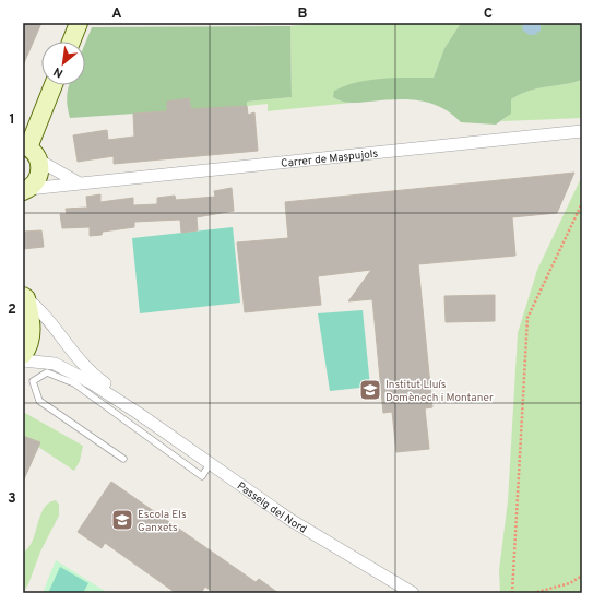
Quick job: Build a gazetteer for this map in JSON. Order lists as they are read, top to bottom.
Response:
{
  "streets": {
    "street": ["Carrer de Maspujols", "Passeig del Nord"]
  },
  "places": {
    "school or university": ["Institut Lluís Domènech i Montaner", "Escola Els Ganxets"]
  },
  "north": "bottom left",
  "grid": {
    "columns": ["A", "B", "C"],
    "rows": ["1", "2", "3"]
  }
}
